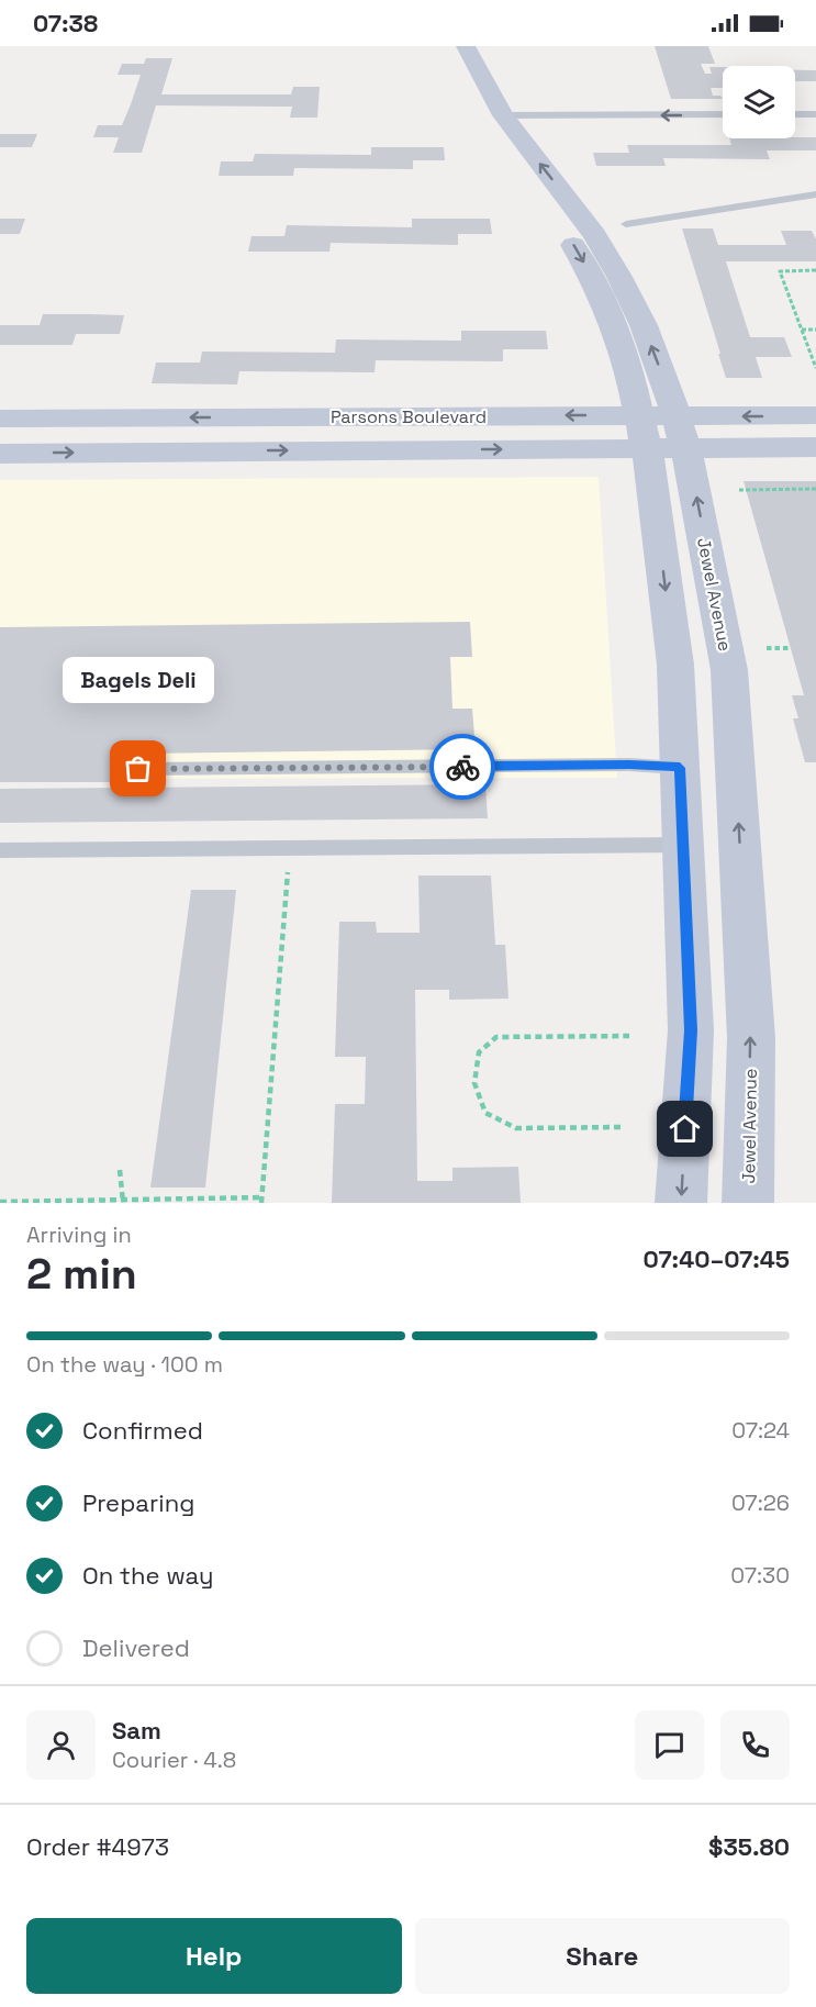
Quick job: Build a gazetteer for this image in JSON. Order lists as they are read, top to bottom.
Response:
{
  "streets": {
    "street": ["Parsons Boulevard", "Jewel Avenue"]
  },
  "crossings": [
    ["Parsons Boulevard", "Jewel Avenue"]
  ],
  "places": ["Bagels Deli"],
  "page": {
    "status": "07:38",
    "bubble": "Bagels Deli",
    "heading": ["2 min", "Arriving in", "07:40–07:45"],
    "panel": [
      "Sam",
      "Courier · 4.8",
      "Order #4973",
      "$35.80"
    ],
    "bar": "On the way · 100 m",
    "list": [
      ["Confirmed", "07:24"],
      ["Preparing", "07:26"],
      ["On the way", "07:30"],
      "Delivered"
    ],
    "buttons": ["Help", "Share"]
  }
}
